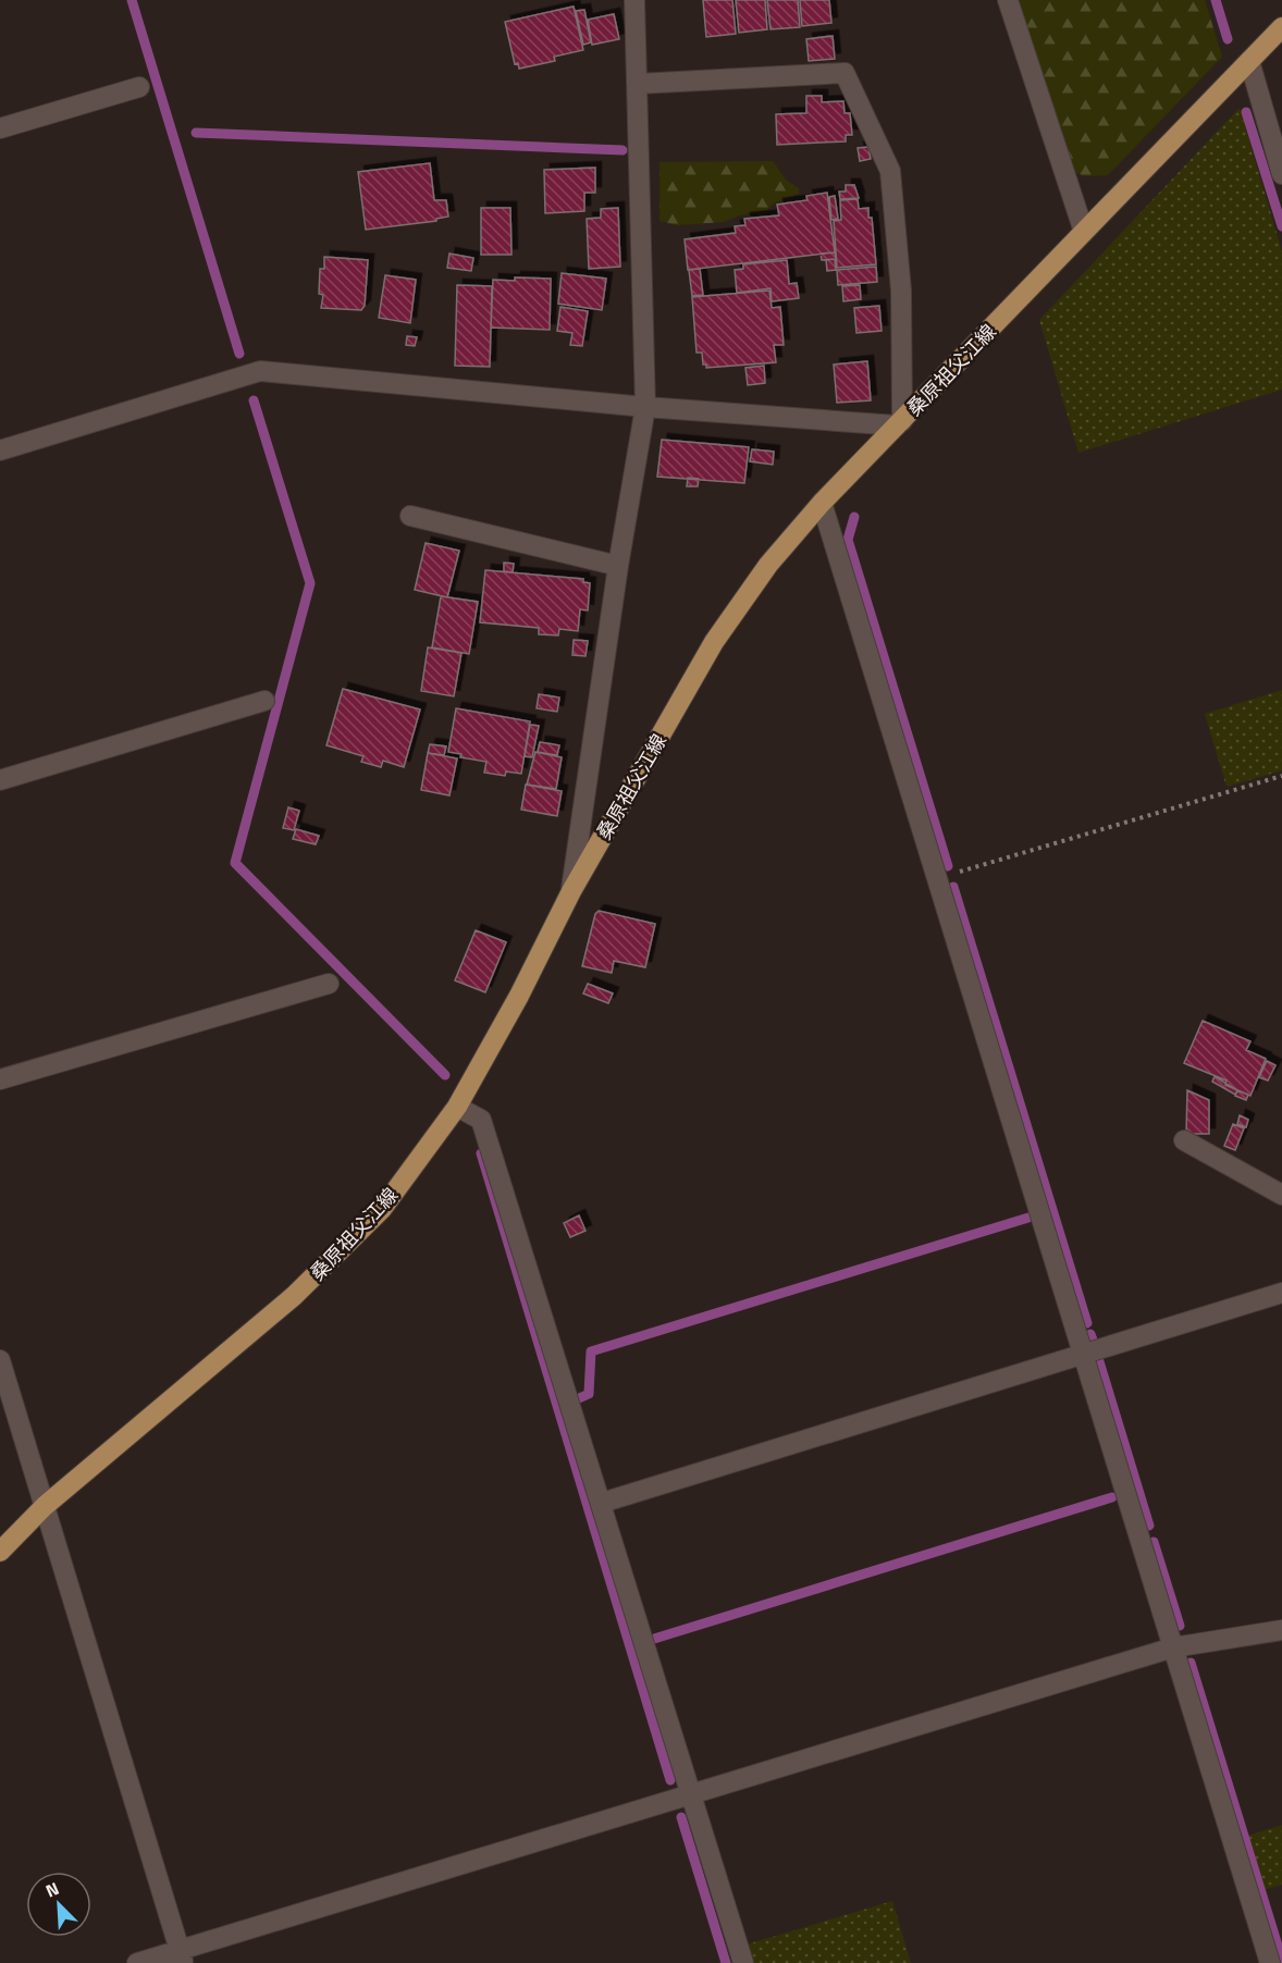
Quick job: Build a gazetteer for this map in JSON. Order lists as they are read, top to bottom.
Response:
{
  "streets": {
    "main road": ["桑原祖父江線"]
  },
  "north": "top left"
}
